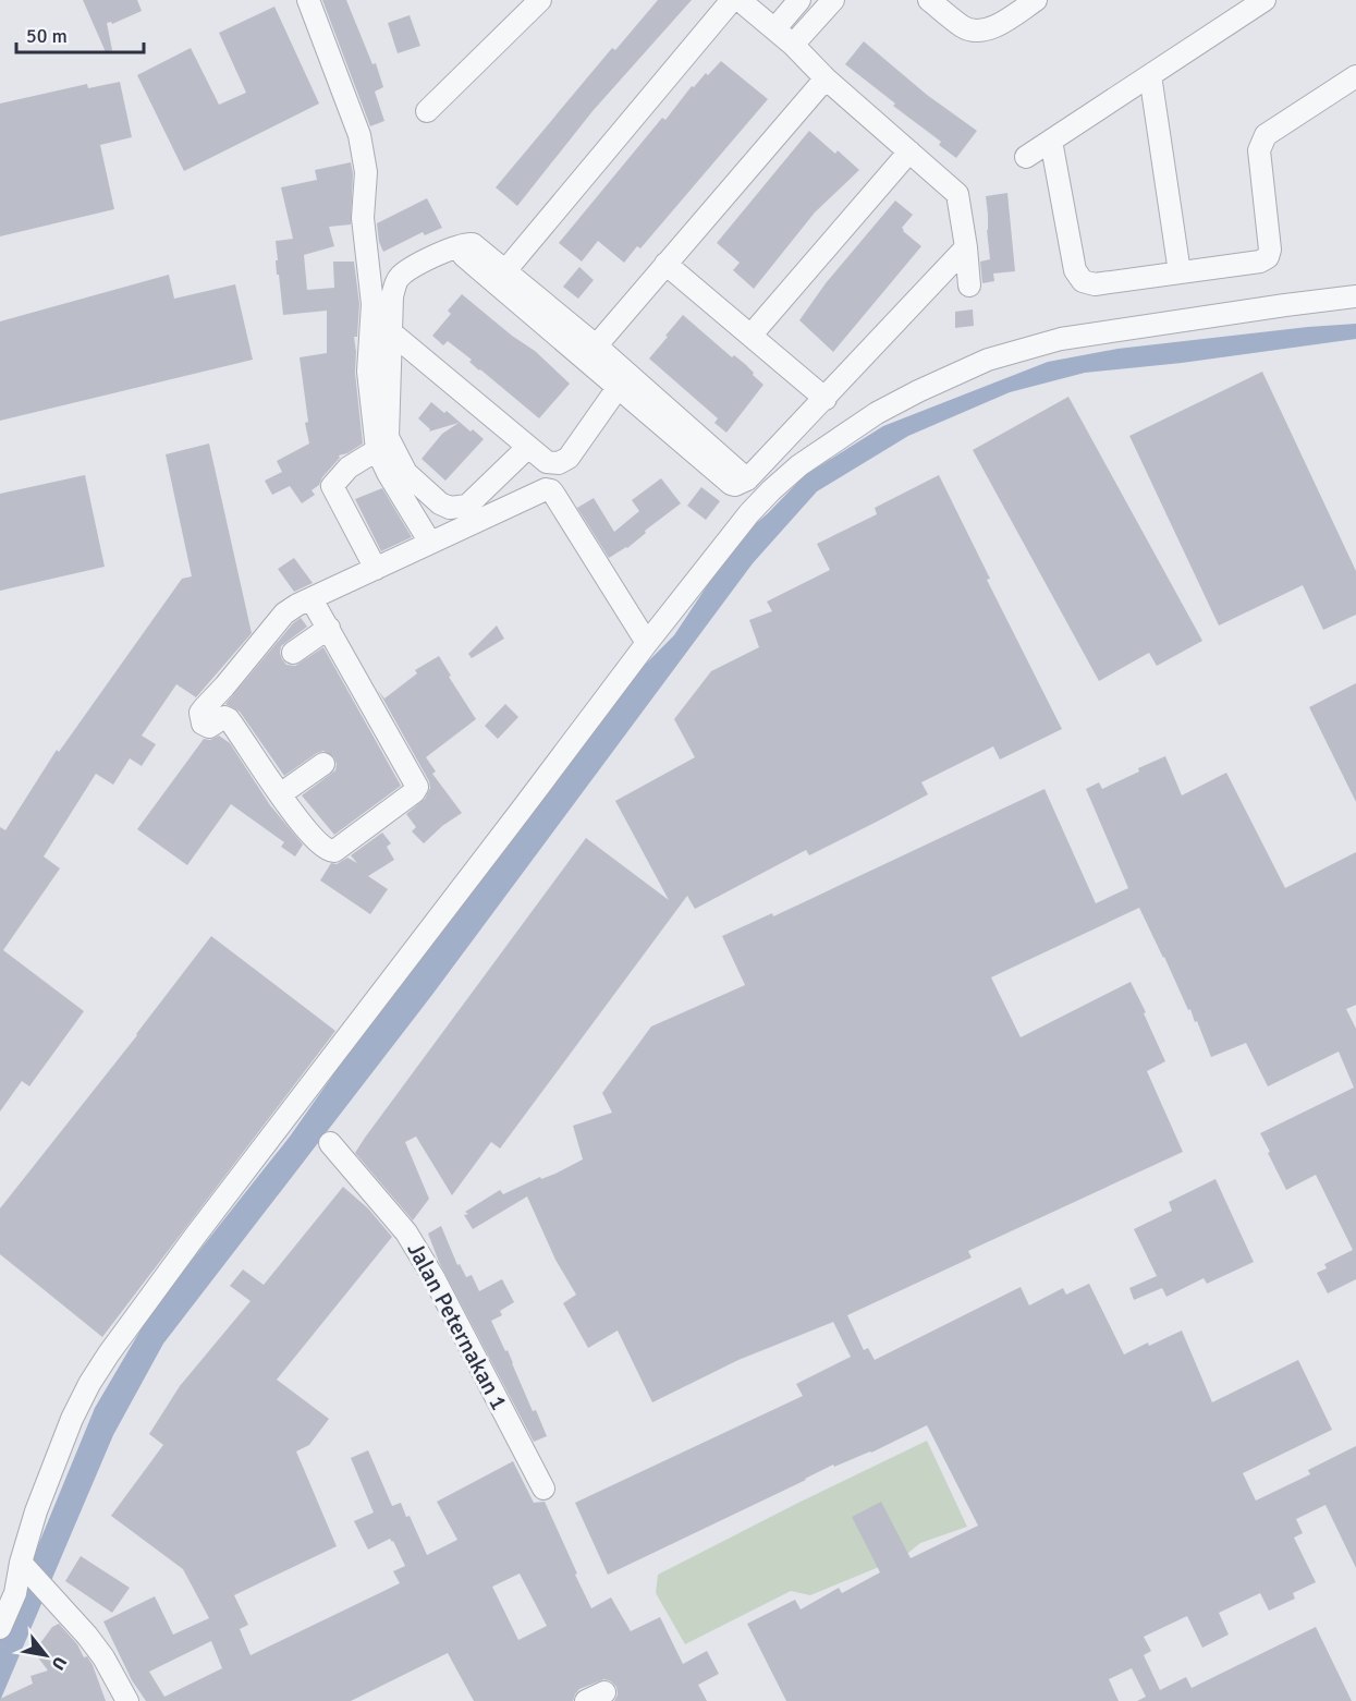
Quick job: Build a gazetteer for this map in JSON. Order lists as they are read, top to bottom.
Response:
{
  "streets": {
    "street": ["Jalan Peternakan 1"]
  },
  "scale_bar": "50 m",
  "north": "bottom right"
}
